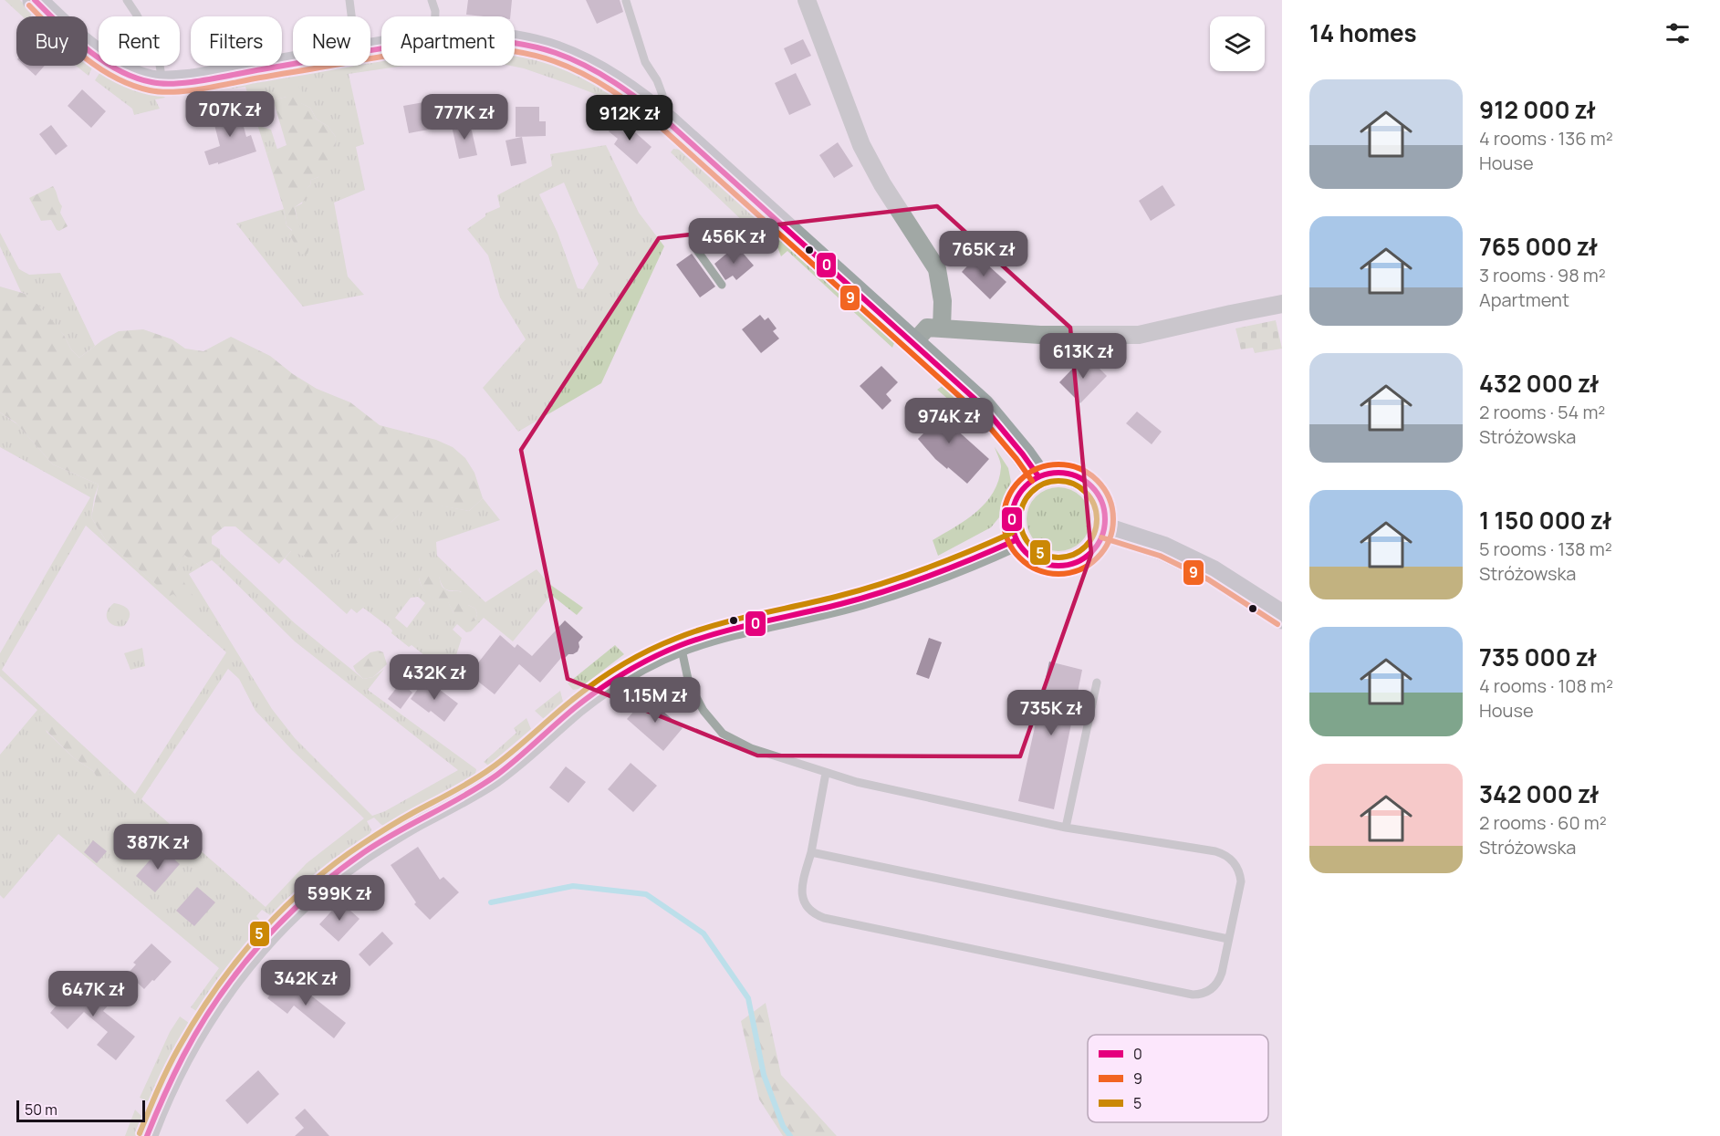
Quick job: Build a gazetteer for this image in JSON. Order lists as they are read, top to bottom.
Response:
{
  "lines": ["transit line 0", "transit line 9", "transit line 5"],
  "legend": ["0", "9", "5"],
  "scale_bar": "50 m",
  "page": {
    "heading": "14 homes",
    "chip": [
      "Buy",
      "Rent",
      "Filters",
      "New",
      "Apartment"
    ],
    "list": [
      {
        "name": "912 000 zł",
        "note": "4 rooms · 136 m² · House"
      },
      {
        "name": "765 000 zł",
        "note": "3 rooms · 98 m² · Apartment"
      },
      {
        "name": "432 000 zł",
        "note": "2 rooms · 54 m² · Stróżowska"
      },
      {
        "name": "1 150 000 zł",
        "note": "5 rooms · 138 m² · Stróżowska"
      },
      {
        "name": "735 000 zł",
        "note": "4 rooms · 108 m² · House"
      },
      {
        "name": "342 000 zł",
        "note": "2 rooms · 60 m² · Stróżowska"
      }
    ],
    "price": [
      "707K zł",
      "777K zł",
      "912K zł",
      "456K zł",
      "765K zł",
      "613K zł",
      "974K zł",
      "432K zł",
      "1.15M zł",
      "735K zł",
      "387K zł",
      "599K zł",
      "342K zł",
      "647K zł"
    ],
    "scale": "50 m"
  }
}
